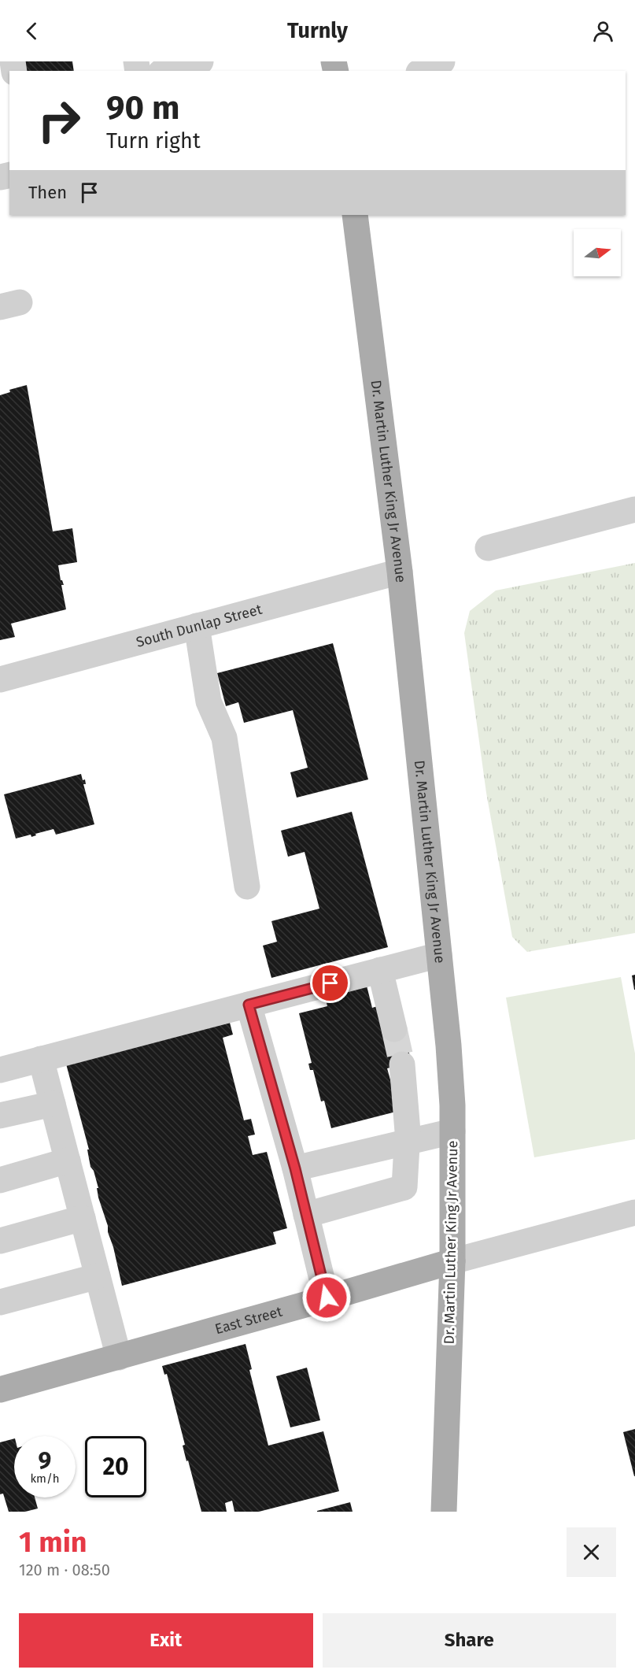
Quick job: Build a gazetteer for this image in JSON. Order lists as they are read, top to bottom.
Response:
{
  "streets": {
    "main road": ["Dr. Martin Luther King Jr Avenue", "East Street"],
    "street": ["South Dunlap Street"]
  },
  "crossings": [
    ["Dr. Martin Luther King Jr Avenue", "South Dunlap Street"],
    ["Dr. Martin Luther King Jr Avenue", "East Street"]
  ],
  "north": "right",
  "page": {
    "header": "Turnly",
    "turn": ["90 m", "Turn right"],
    "then": "Then",
    "speed": "9 km/h",
    "limit": "20",
    "heading": ["1 min", "120 m · 08:50"],
    "buttons": ["Exit", "Share"]
  }
}
